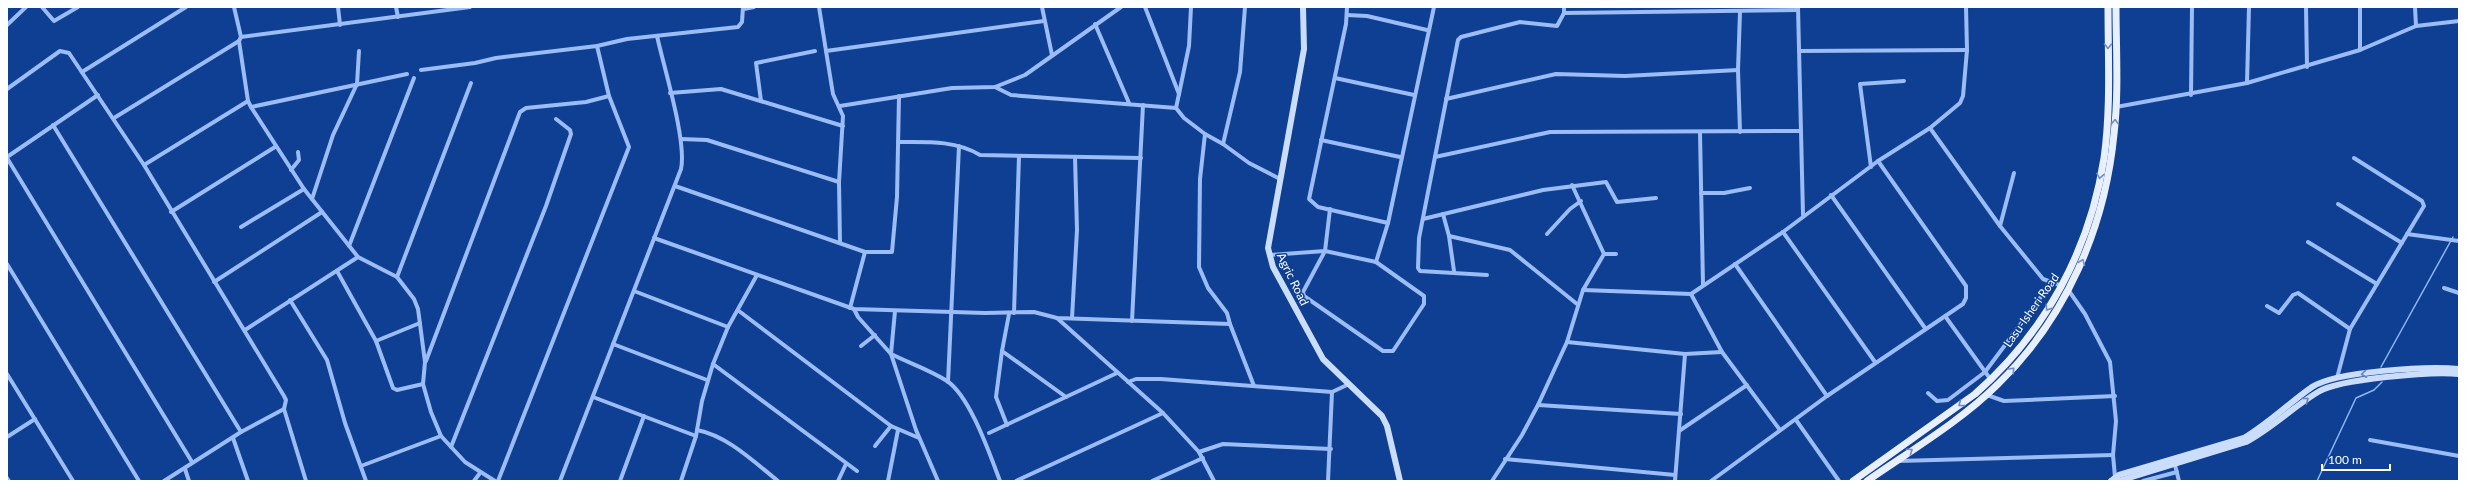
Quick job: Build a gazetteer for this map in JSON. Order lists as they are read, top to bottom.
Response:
{
  "streets": {
    "main road": ["Agric Road", "Lasu-Isheri Road"]
  },
  "scale_bar": "100 m"
}
